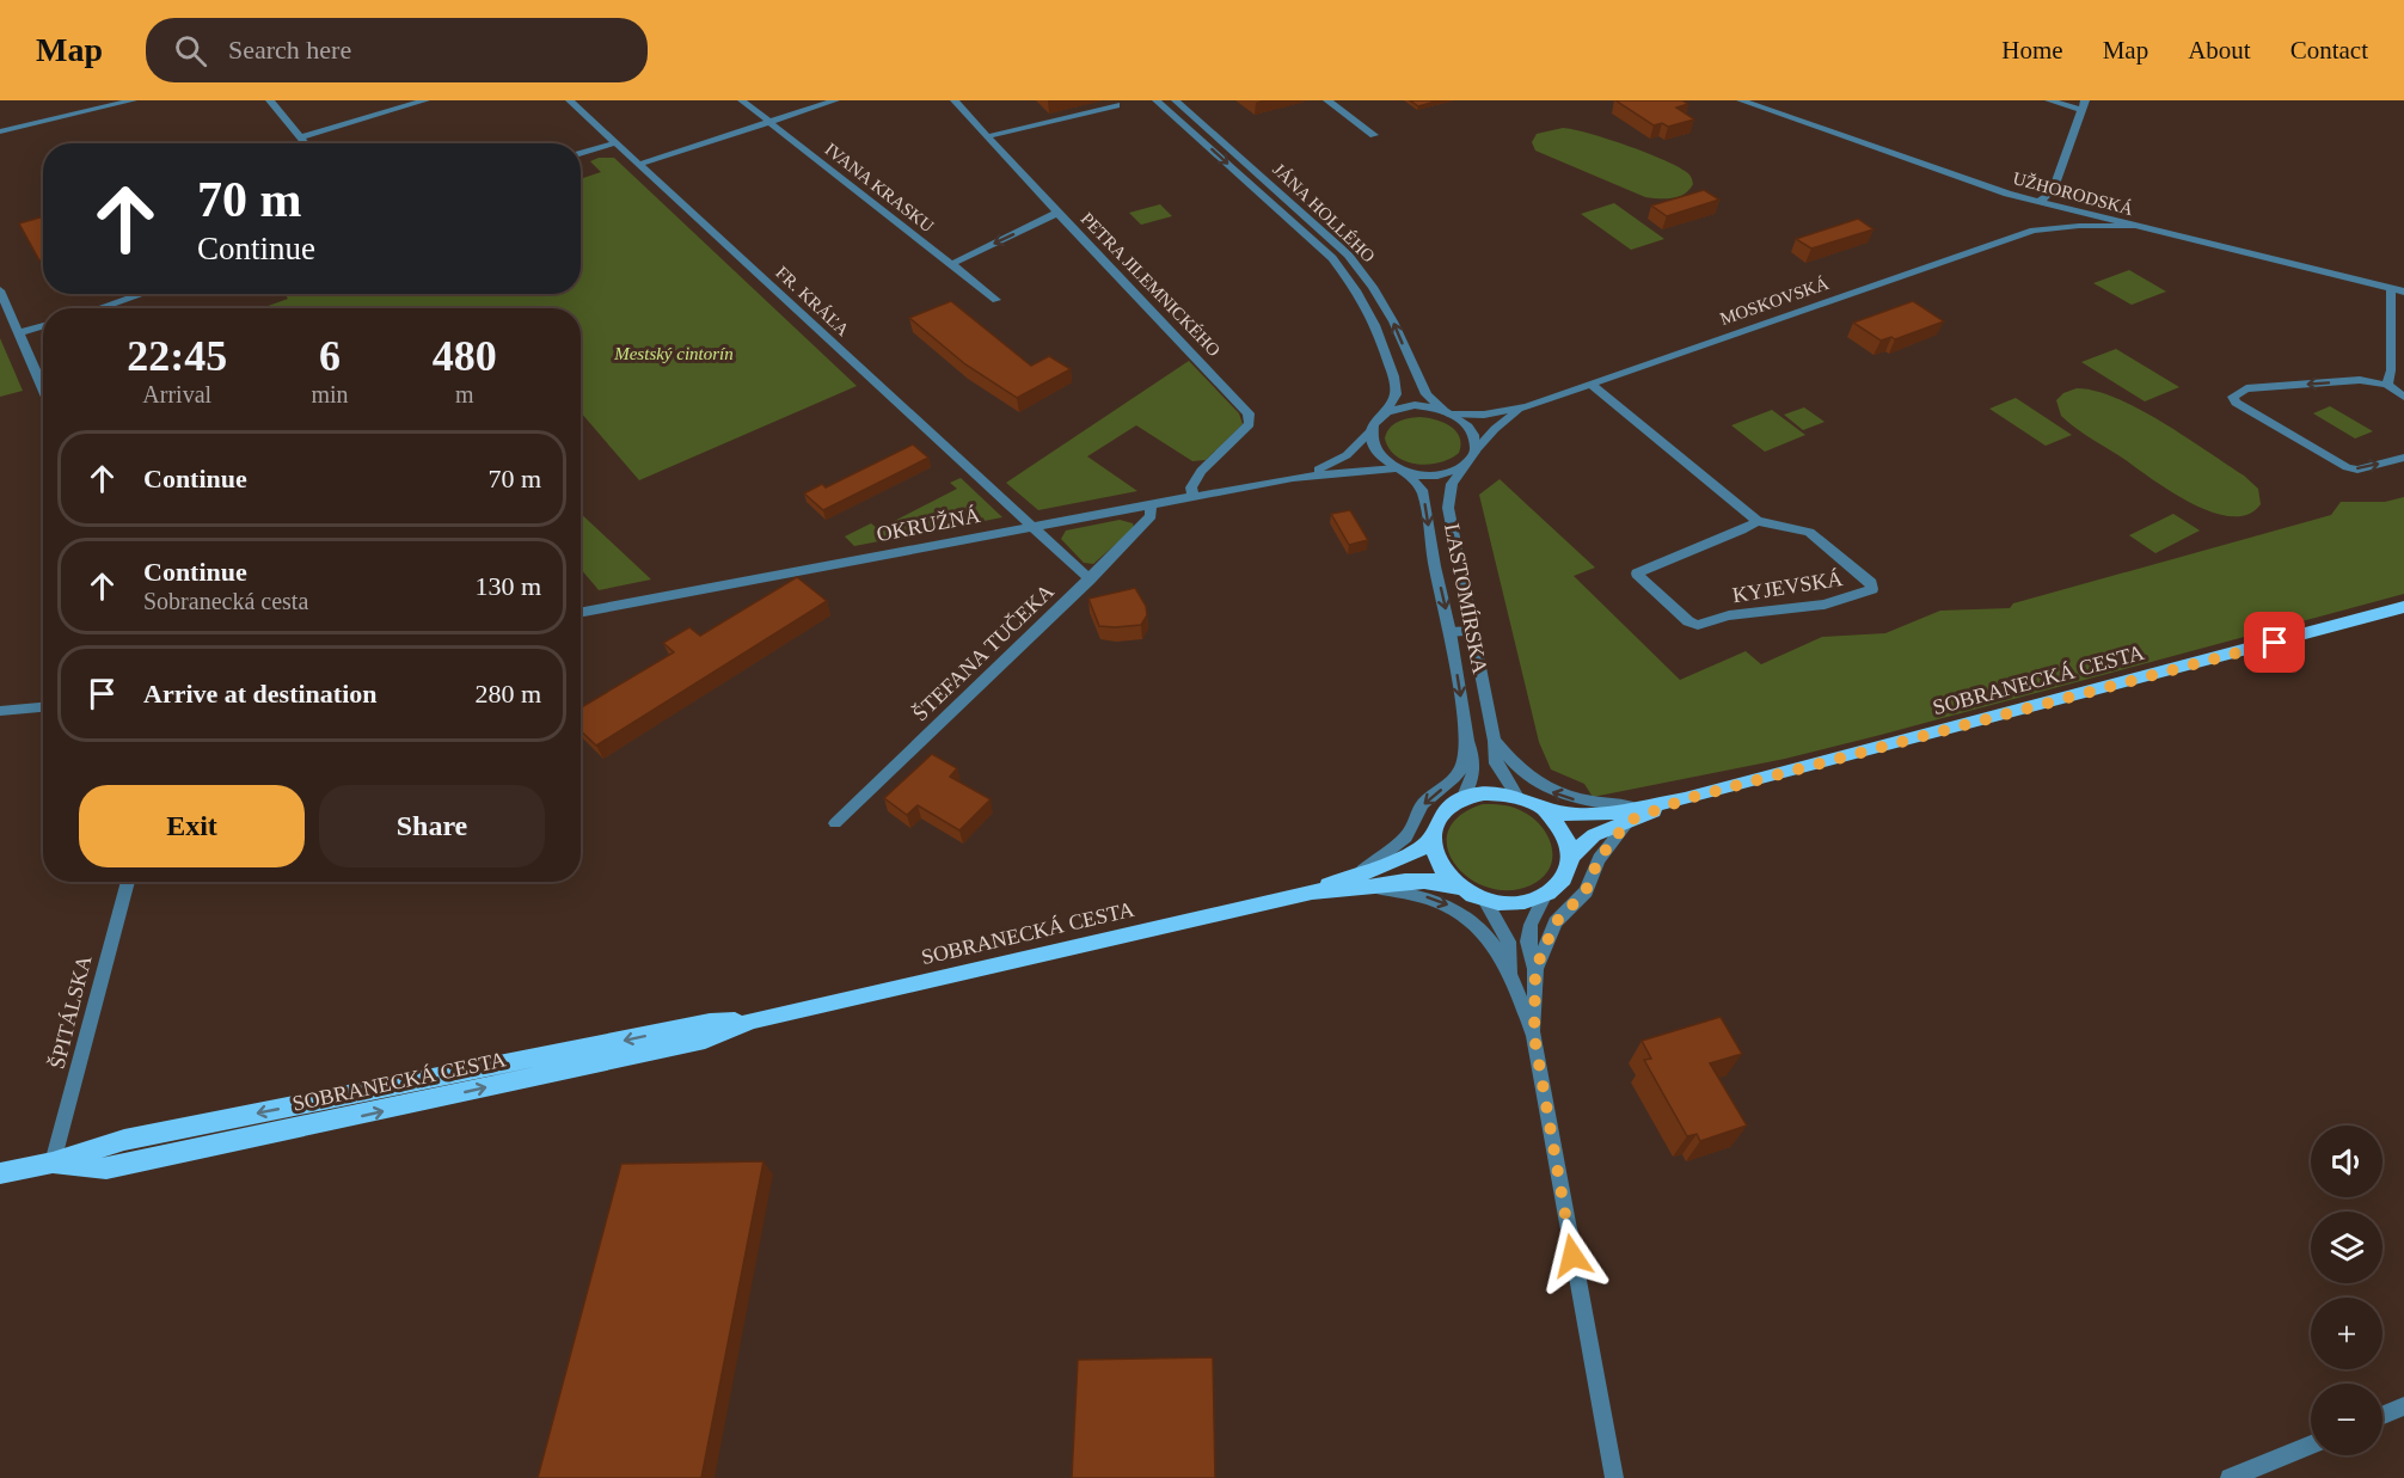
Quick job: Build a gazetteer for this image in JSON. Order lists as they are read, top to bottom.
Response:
{
  "streets": {
    "main road": ["SOBRANECKÁ CESTA"],
    "street": [
      "IVANA KRASKU",
      "UŽHORODSKÁ",
      "JÁNA HOLLÉHO",
      "PETRA JILEMNICKÉHO",
      "FR. KRÁĽA",
      "MOSKOVSKÁ",
      "OKRUŽNÁ",
      "KYJEVSKÁ",
      "LASTOMÍRSKA",
      "ŠTEFANA TUČEKA",
      "ŠPITÁLSKA"
    ]
  },
  "crossings": [
    ["UŽHORODSKÁ", "MOSKOVSKÁ"],
    ["JÁNA HOLLÉHO", "LASTOMÍRSKA"],
    ["PETRA JILEMNICKÉHO", "OKRUŽNÁ"],
    ["FR. KRÁĽA", "OKRUŽNÁ"],
    ["FR. KRÁĽA", "ŠTEFANA TUČEKA"],
    ["MOSKOVSKÁ", "KYJEVSKÁ"],
    ["OKRUŽNÁ", "ŠTEFANA TUČEKA"],
    ["SOBRANECKÁ CESTA", "ŠPITÁLSKA"]
  ],
  "parks": ["Mestský cintorín"],
  "page": {
    "header": "Map",
    "search": "Search here",
    "nav": [
      "Home",
      "Map",
      "About",
      "Contact"
    ],
    "turn": ["70 m", "Continue"],
    "eta": [
      "22:45",
      "Arrival",
      "6",
      "min",
      "480",
      "m"
    ],
    "list": [
      {
        "name": "Continue",
        "value": "70 m"
      },
      {
        "name": "Continue",
        "note": "Sobranecká cesta",
        "value": "130 m"
      },
      {
        "name": "Arrive at destination",
        "value": "280 m"
      }
    ],
    "buttons": ["Exit", "Share"],
    "map_buttons": ["+", "−"]
  }
}
